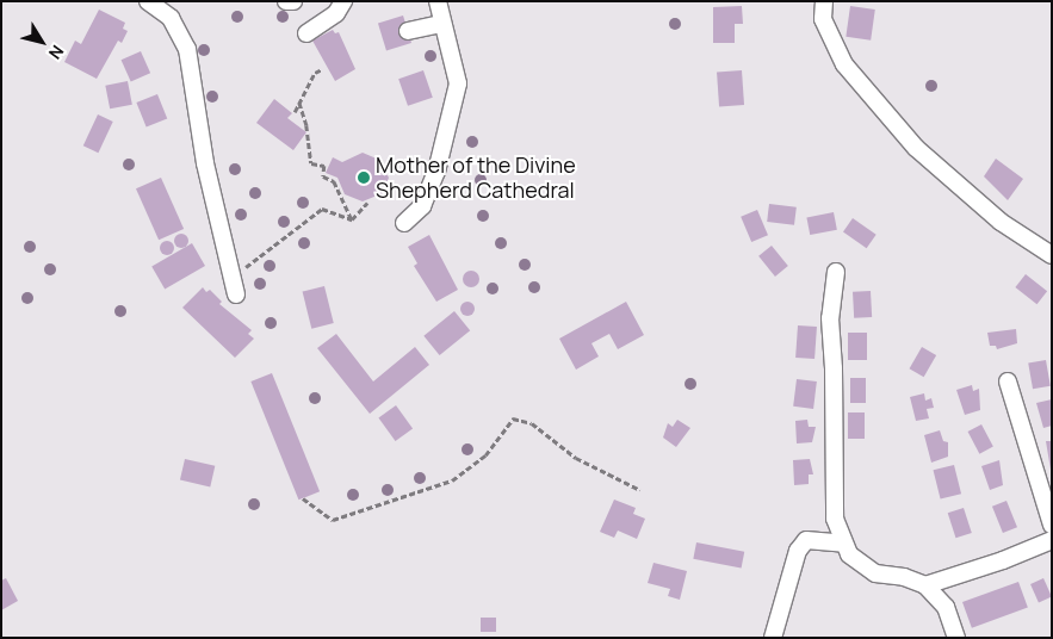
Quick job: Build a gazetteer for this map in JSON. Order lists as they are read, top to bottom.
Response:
{
  "places": ["Mother of the Divine Shepherd Cathedral"],
  "north": "bottom right"
}
